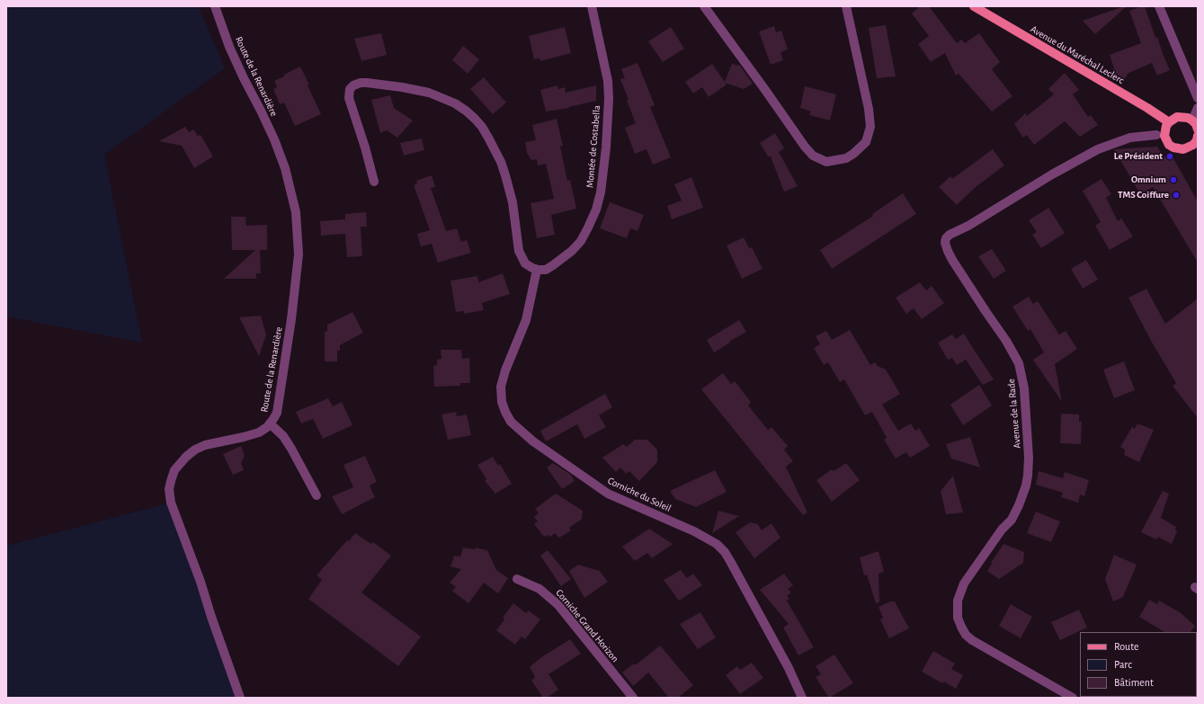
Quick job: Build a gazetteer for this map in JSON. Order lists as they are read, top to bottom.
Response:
{
  "streets": {
    "main road": ["Avenue du Maréchal Leclerc"],
    "street": [
      "Route de la Renardière",
      "Montée de Costabella",
      "Avenue de la Rade",
      "Corniche du Soleil",
      "Corniche Grand Horizon"
    ]
  },
  "crossings": [
    ["Montée de Costabella", "Corniche du Soleil"]
  ],
  "places": ["Le Président", "Omnium", "TMS Coiffure"],
  "legend": ["Route", "Parc", "Bâtiment"]
}
